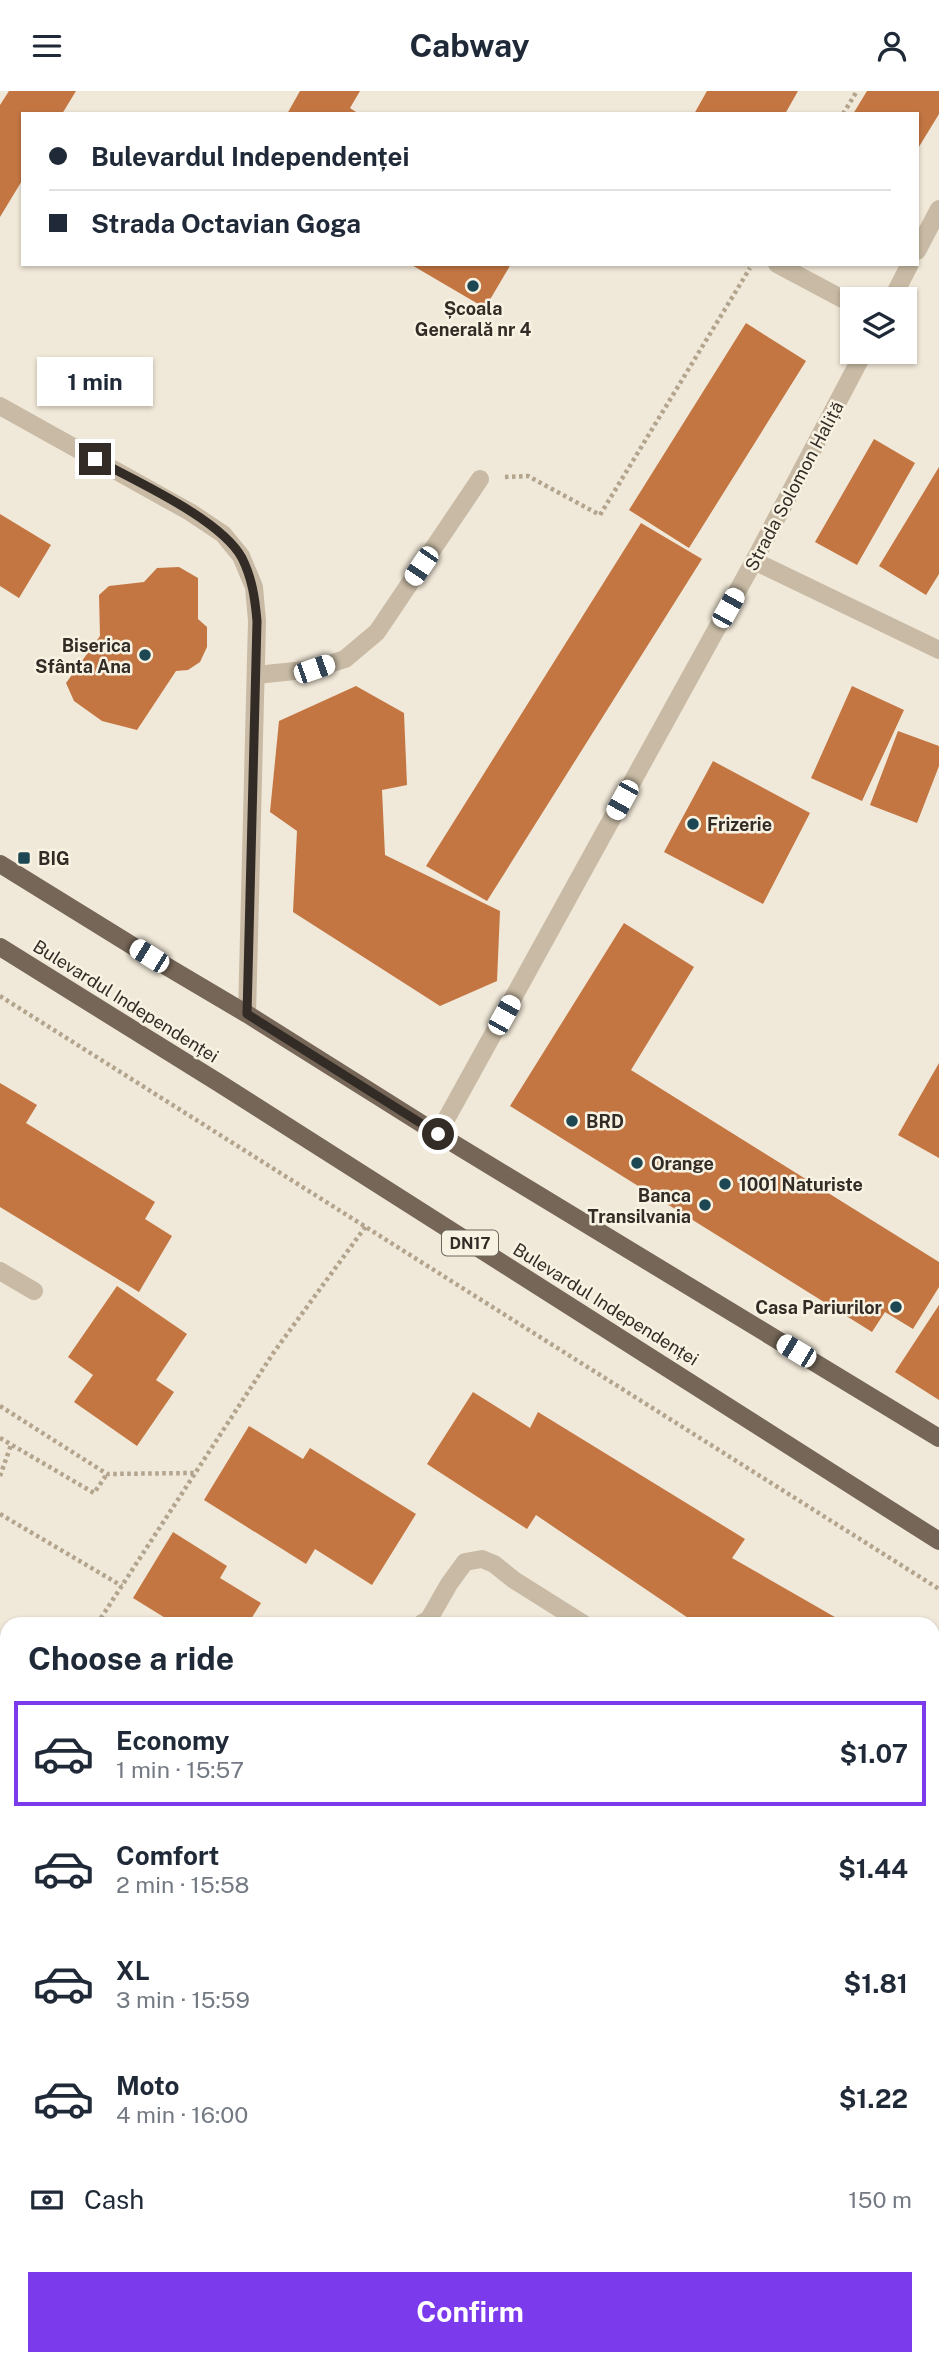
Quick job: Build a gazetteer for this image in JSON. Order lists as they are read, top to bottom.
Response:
{
  "streets": {
    "main road": ["Bulevardul Independenței", "DN17"],
    "street": ["Strada Solomon Haliță"]
  },
  "places": {
    "other": [
      "Școala Generală nr 4",
      "Biserica Sfânta Ana",
      "Frizerie",
      "BRD",
      "Orange",
      "1001 Naturiste",
      "Banca Transilvania",
      "Casa Pariurilor"
    ],
    "transit": ["BIG"]
  },
  "page": {
    "header": "Cabway",
    "banner": ["Bulevardul Independenței", "Strada Octavian Goga"],
    "bubble": "1 min",
    "heading": "Choose a ride",
    "list": [
      {
        "name": "Economy",
        "note": "1 min · 15:57",
        "value": "$1.07"
      },
      {
        "name": "Comfort",
        "note": "2 min · 15:58",
        "value": "$1.44"
      },
      {
        "name": "XL",
        "note": "3 min · 15:59",
        "value": "$1.81"
      },
      {
        "name": "Moto",
        "note": "4 min · 16:00",
        "value": "$1.22"
      }
    ],
    "pay": ["Cash", "150 m"],
    "buttons": "Confirm"
  }
}
